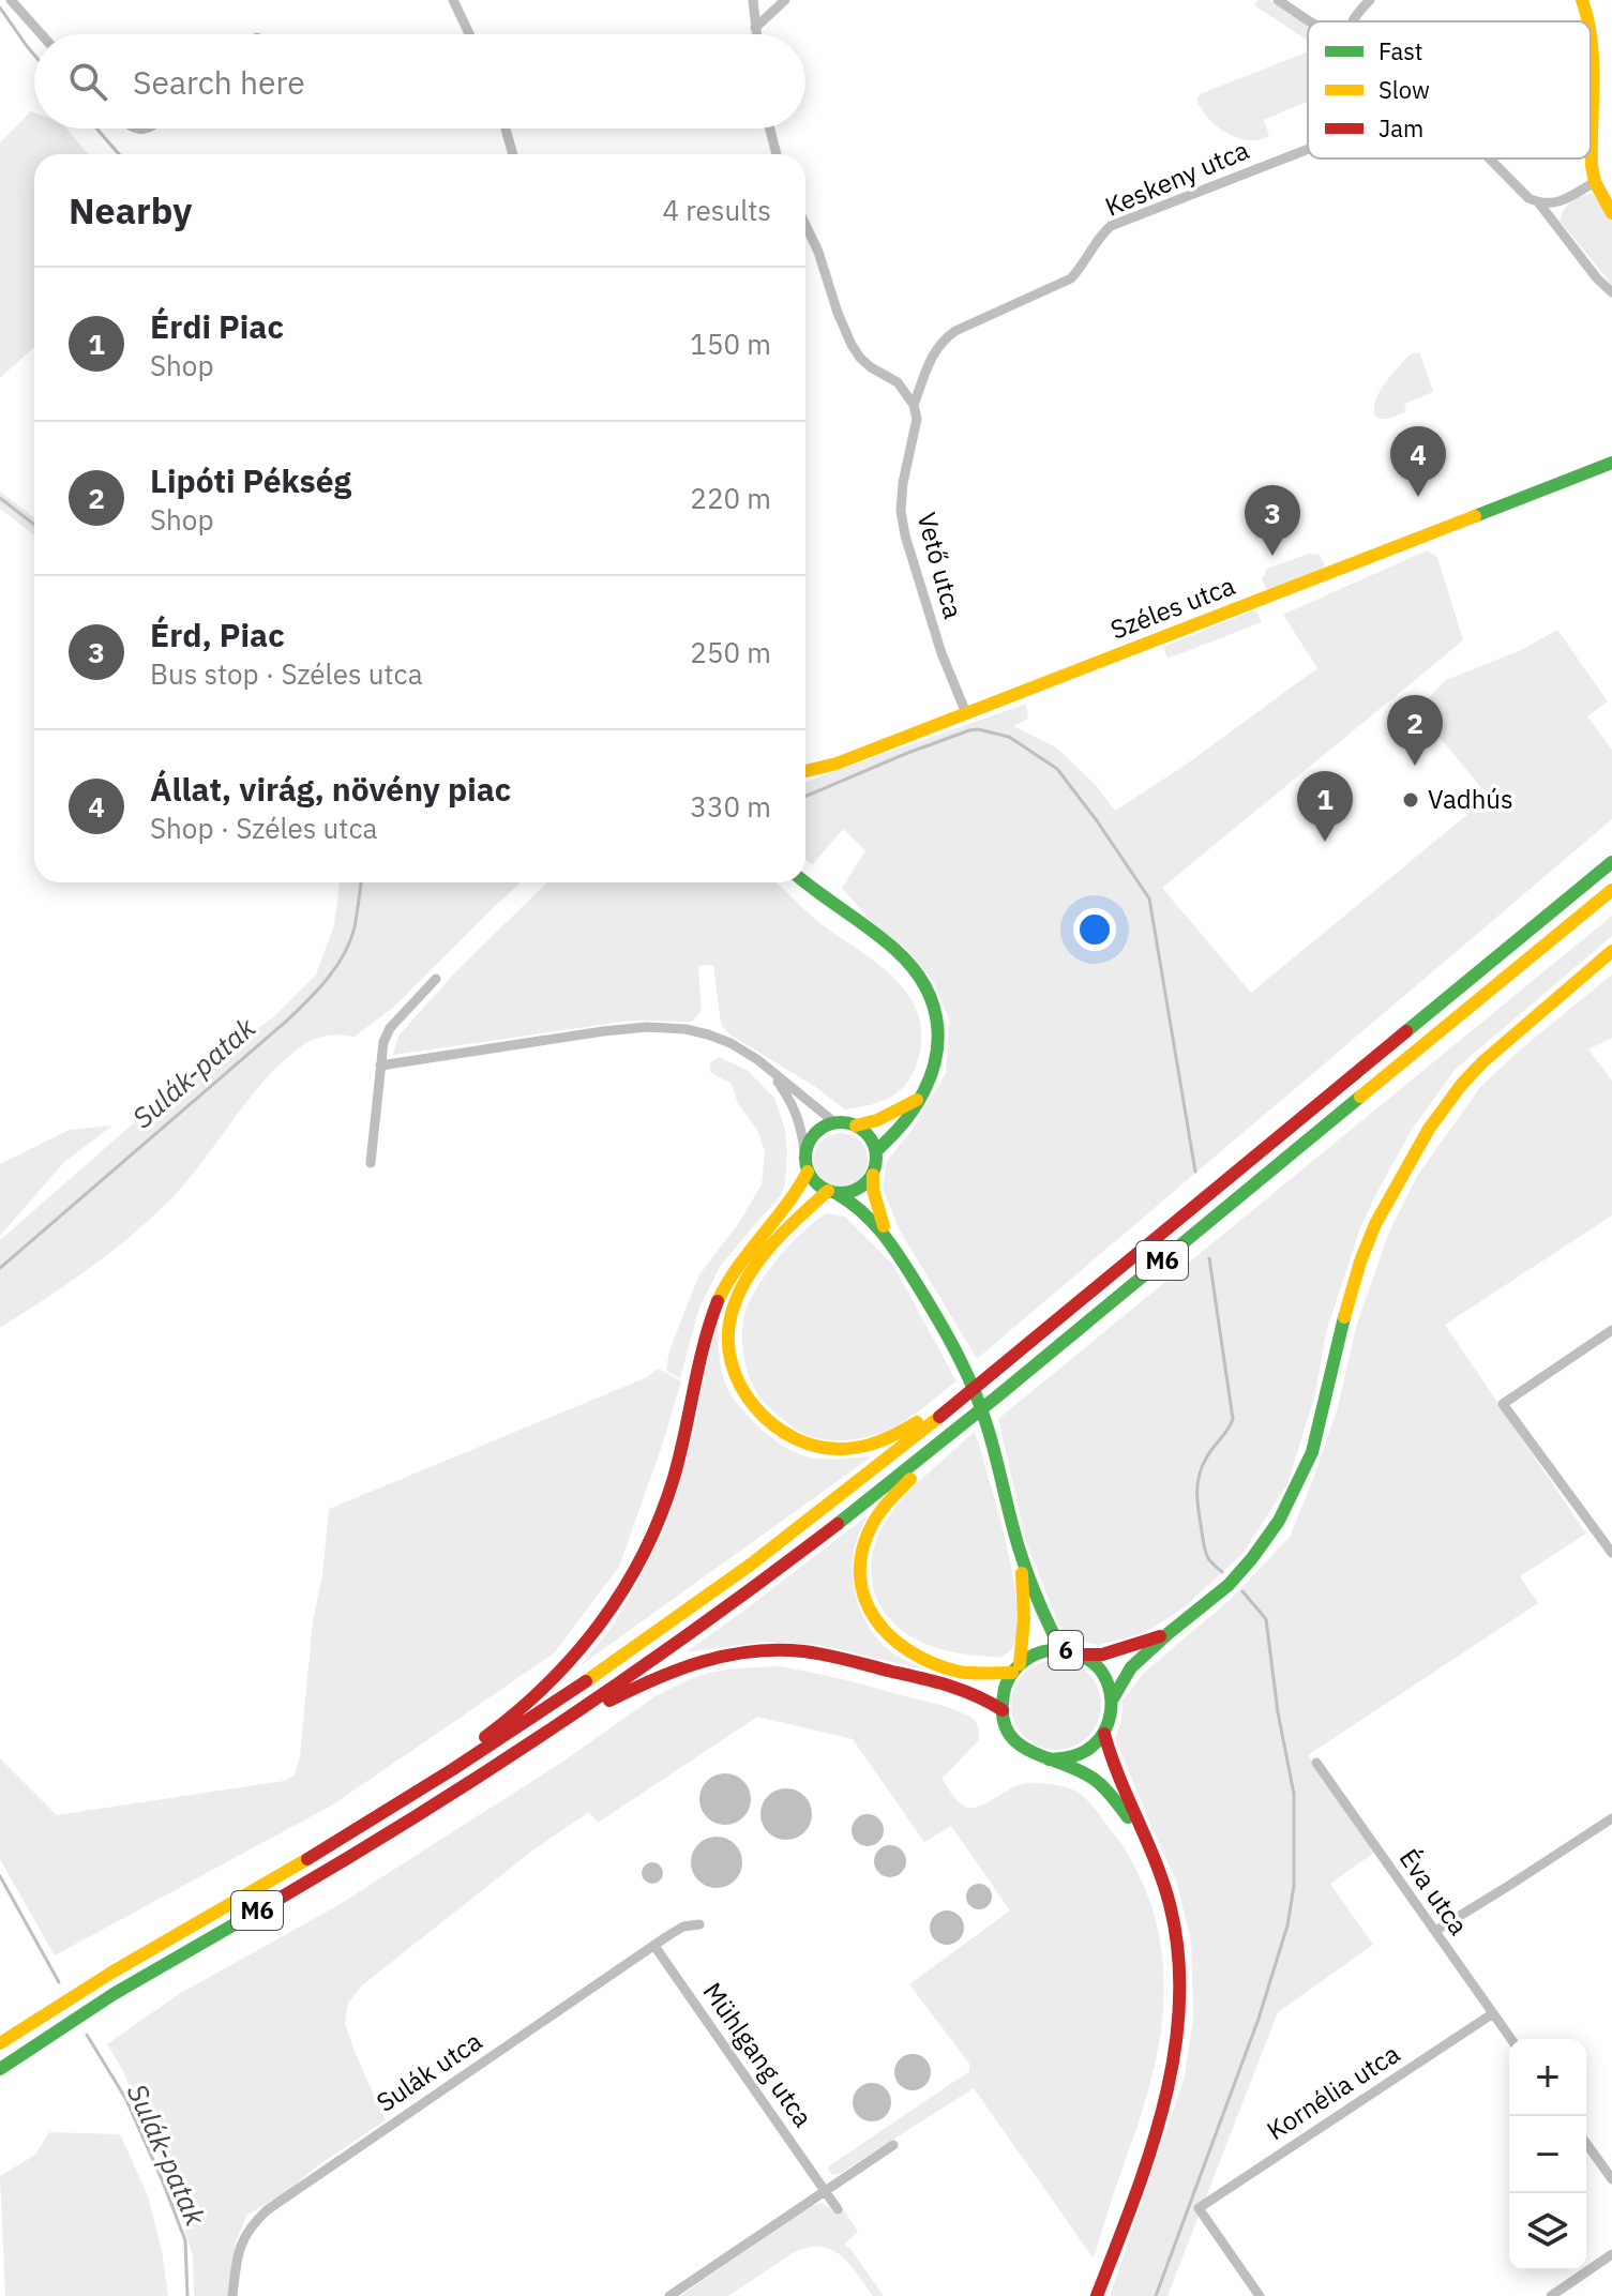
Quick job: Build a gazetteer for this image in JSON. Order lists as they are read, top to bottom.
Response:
{
  "streets": {
    "main road": ["Széles utca", "M6", "6"],
    "street": [
      "Keskeny utca",
      "Vető utca",
      "Éva utca",
      "Mühlgang utca",
      "Sulák utca",
      "Kornélia utca"
    ]
  },
  "crossings": [
    ["Keskeny utca", "Vető utca"],
    ["Vető utca", "Széles utca"],
    ["Éva utca", "Kornélia utca"],
    ["Mühlgang utca", "Sulák utca"]
  ],
  "water": ["Sulák-patak"],
  "places": ["Vadhús"],
  "legend": ["Fast", "Slow", "Jam"],
  "page": {
    "search": "Search here",
    "heading": ["Nearby", "4 results"],
    "list": [
      {
        "mark": "1",
        "name": "Érdi Piac",
        "note": "Shop",
        "value": "150 m"
      },
      {
        "mark": "2",
        "name": "Lipóti Pékség",
        "note": "Shop",
        "value": "220 m"
      },
      {
        "mark": "3",
        "name": "Érd, Piac",
        "note": "Bus stop · Széles utca",
        "value": "250 m"
      },
      {
        "mark": "4",
        "name": "Állat, virág, növény piac",
        "note": "Shop · Széles utca",
        "value": "330 m"
      }
    ],
    "pins": [
      "4",
      "3",
      "2",
      "1"
    ],
    "map_buttons": ["+", "−"]
  }
}
